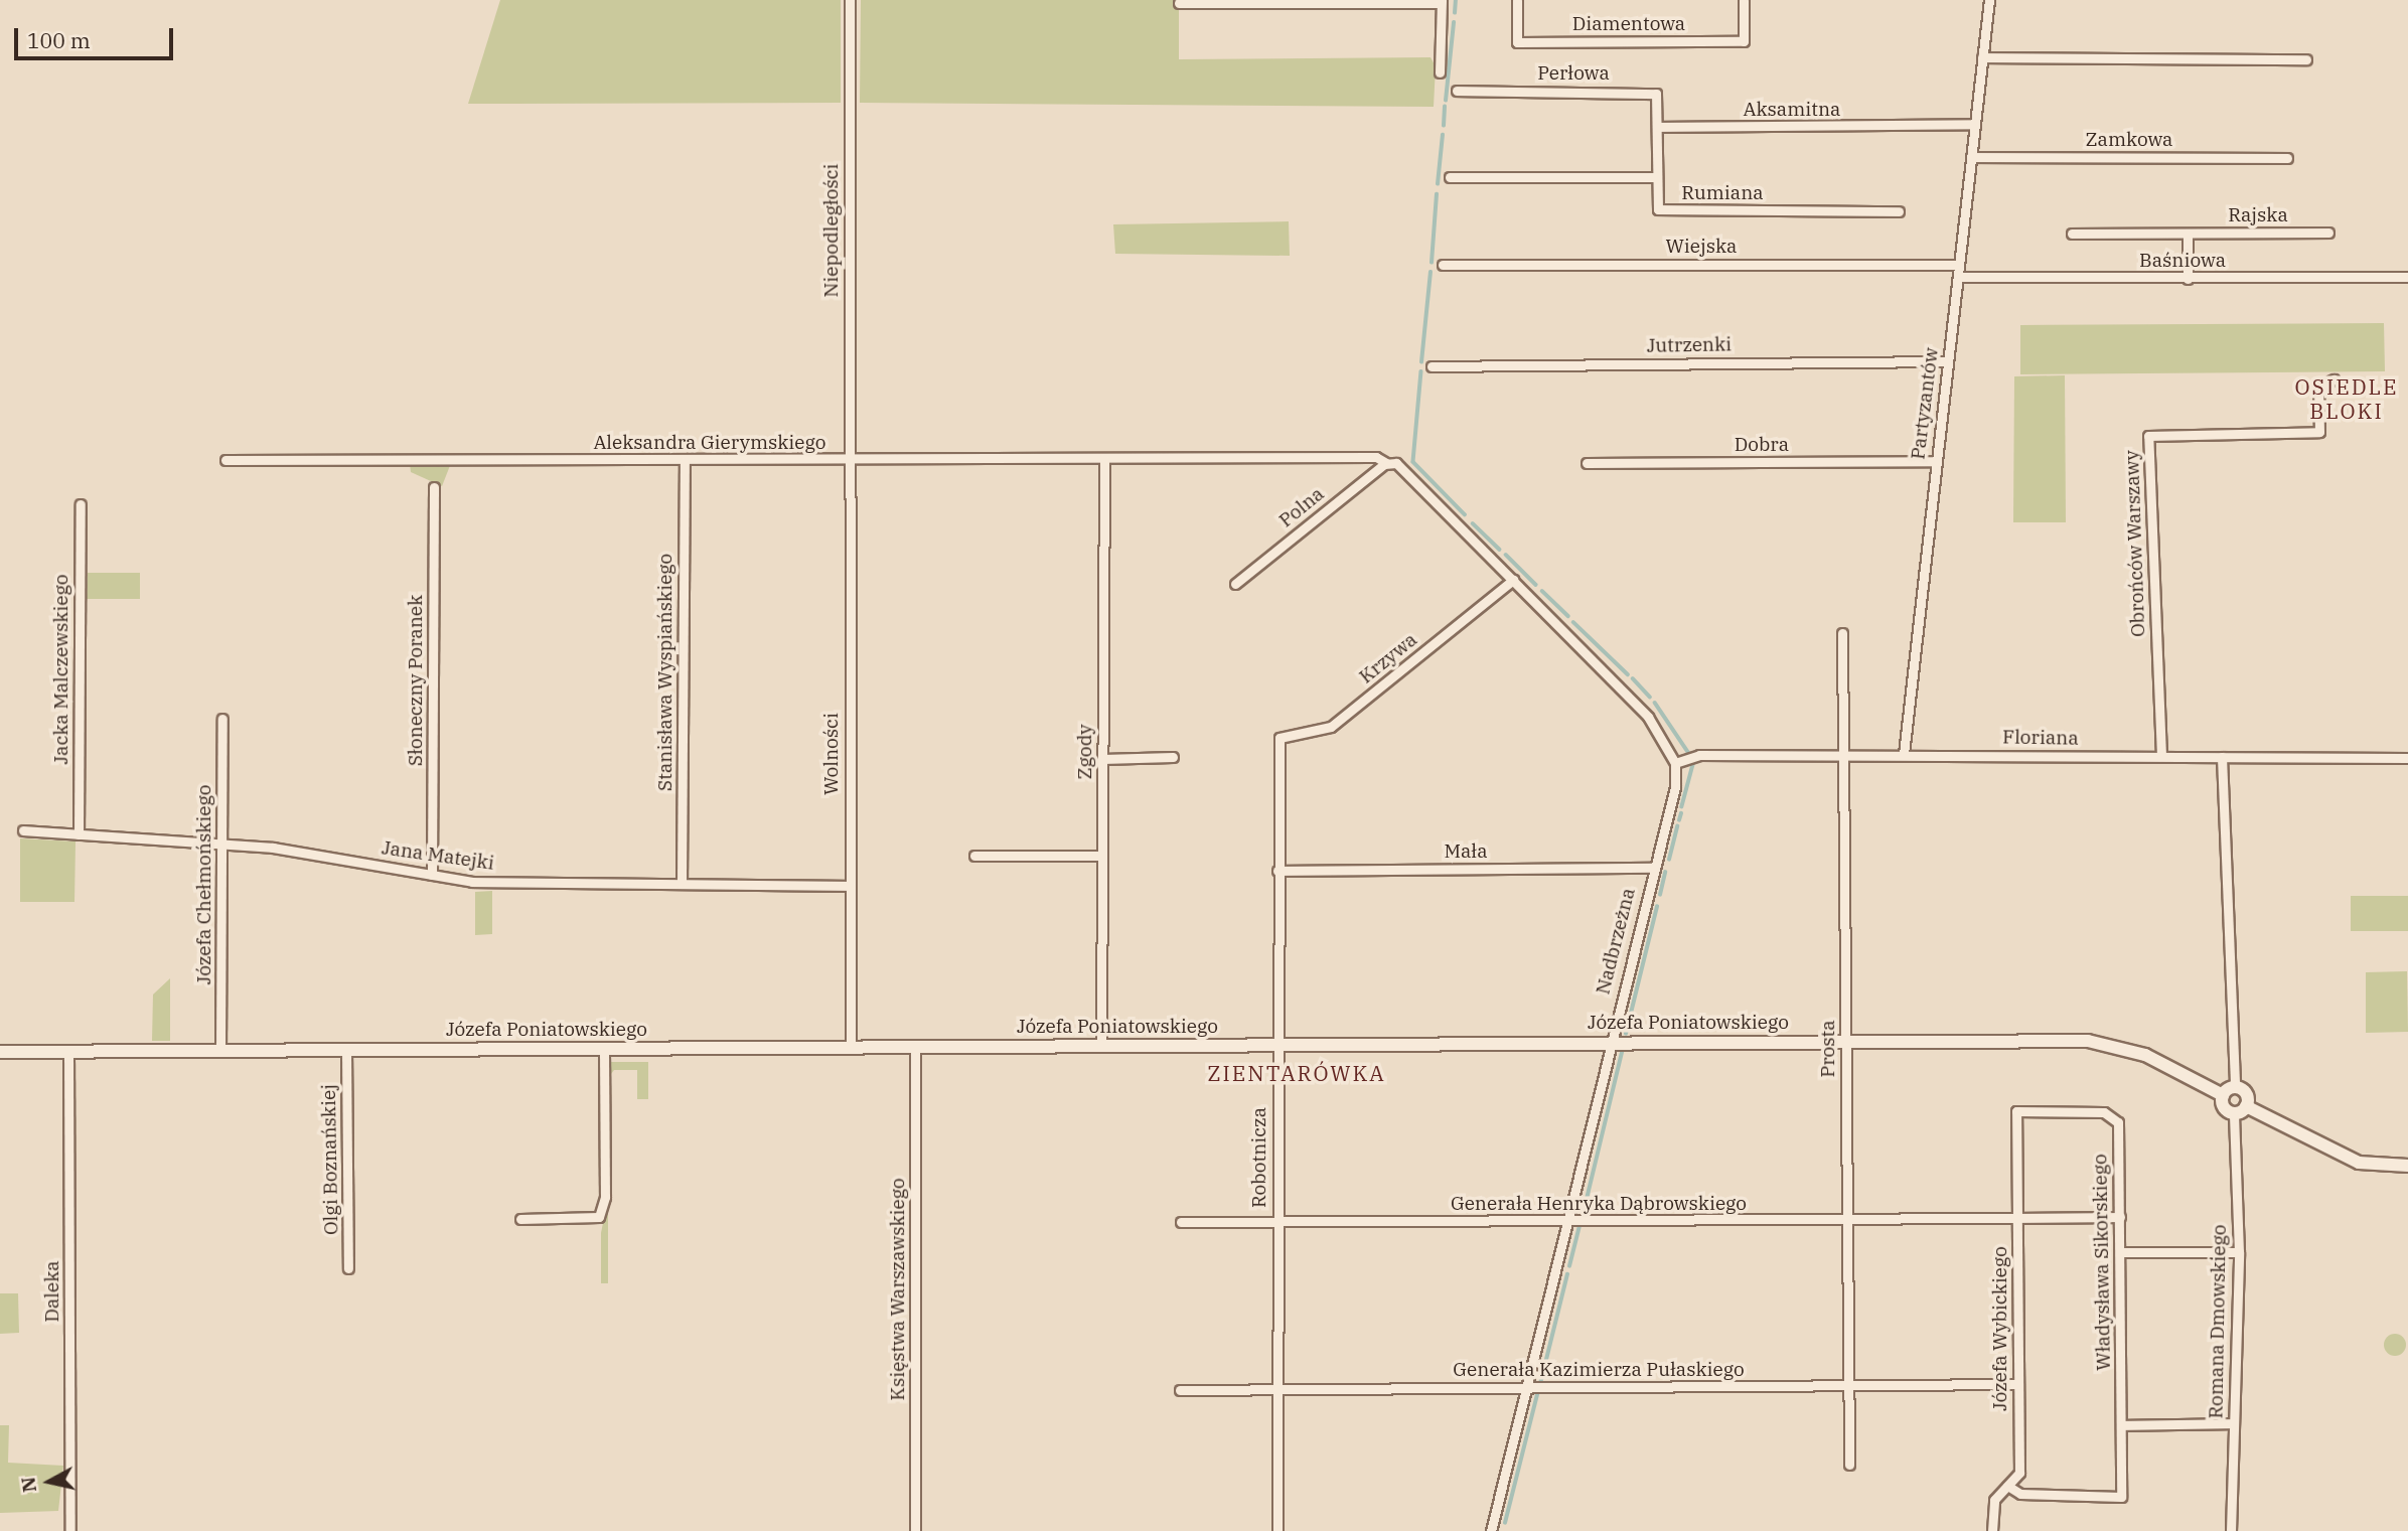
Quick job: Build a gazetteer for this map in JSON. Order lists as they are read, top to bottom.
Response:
{
  "streets": {
    "street": [
      "Diamentowa",
      "Perłowa",
      "Aksamitna",
      "Zamkowa",
      "Rumiana",
      "Rajska",
      "Niepodległości",
      "Wiejska",
      "Baśniowa",
      "Jutrzenki",
      "Partyzantów",
      "Aleksandra Gierymskiego",
      "Dobra",
      "Polna",
      "Obrońców Warszawy",
      "Krzywa",
      "Jacka Malczewskiego",
      "Stanisława Wyspiańskiego",
      "Słoneczny Poranek",
      "Floriana",
      "Zgody",
      "Wolności",
      "Mała",
      "Jana Matejki",
      "Józefa Chełmońskiego",
      "Nadbrzeżna",
      "Józefa Poniatowskiego",
      "Prosta",
      "Robotnicza",
      "Olgi Boznańskiej",
      "Generała Henryka Dąbrowskiego",
      "Władysława Sikorskiego",
      "Księstwa Warszawskiego",
      "Daleka",
      "Romana Dmowskiego",
      "Józefa Wybickiego",
      "Generała Kazimierza Pułaskiego"
    ]
  },
  "crossings": [
    ["Perłowa", "Aksamitna"],
    ["Aksamitna", "Partyzantów"],
    ["Zamkowa", "Partyzantów"],
    ["Niepodległości", "Aleksandra Gierymskiego"],
    ["Niepodległości", "Wolności"],
    ["Wiejska", "Partyzantów"],
    ["Baśniowa", "Partyzantów"],
    ["Jutrzenki", "Partyzantów"],
    ["Partyzantów", "Dobra"],
    ["Partyzantów", "Floriana"],
    ["Aleksandra Gierymskiego", "Polna"],
    ["Aleksandra Gierymskiego", "Stanisława Wyspiańskiego"],
    ["Aleksandra Gierymskiego", "Zgody"],
    ["Aleksandra Gierymskiego", "Wolności"],
    ["Obrońców Warszawy", "Floriana"],
    ["Krzywa", "Robotnicza"],
    ["Jacka Malczewskiego", "Jana Matejki"],
    ["Stanisława Wyspiańskiego", "Jana Matejki"],
    ["Słoneczny Poranek", "Jana Matejki"],
    ["Floriana", "Nadbrzeżna"],
    ["Floriana", "Prosta"],
    ["Zgody", "Józefa Poniatowskiego"],
    ["Wolności", "Jana Matejki"],
    ["Wolności", "Józefa Poniatowskiego"],
    ["Mała", "Nadbrzeżna"],
    ["Mała", "Robotnicza"],
    ["Jana Matejki", "Józefa Chełmońskiego"],
    ["Józefa Chełmońskiego", "Józefa Poniatowskiego"],
    ["Nadbrzeżna", "Józefa Poniatowskiego"],
    ["Nadbrzeżna", "Generała Henryka Dąbrowskiego"],
    ["Nadbrzeżna", "Generała Kazimierza Pułaskiego"],
    ["Józefa Poniatowskiego", "Prosta"],
    ["Józefa Poniatowskiego", "Robotnicza"],
    ["Józefa Poniatowskiego", "Olgi Boznańskiej"],
    ["Józefa Poniatowskiego", "Księstwa Warszawskiego"],
    ["Józefa Poniatowskiego", "Daleka"],
    ["Prosta", "Generała Henryka Dąbrowskiego"],
    ["Prosta", "Generała Kazimierza Pułaskiego"],
    ["Robotnicza", "Generała Henryka Dąbrowskiego"],
    ["Robotnicza", "Generała Kazimierza Pułaskiego"],
    ["Generała Henryka Dąbrowskiego", "Władysława Sikorskiego"],
    ["Generała Henryka Dąbrowskiego", "Józefa Wybickiego"],
    ["Władysława Sikorskiego", "Józefa Wybickiego"],
    ["Józefa Wybickiego", "Generała Kazimierza Pułaskiego"]
  ],
  "districts": ["OSIEDLE BLOKI", "ZIENTARÓWKA"],
  "scale_bar": "100 m",
  "north": "left"
}
